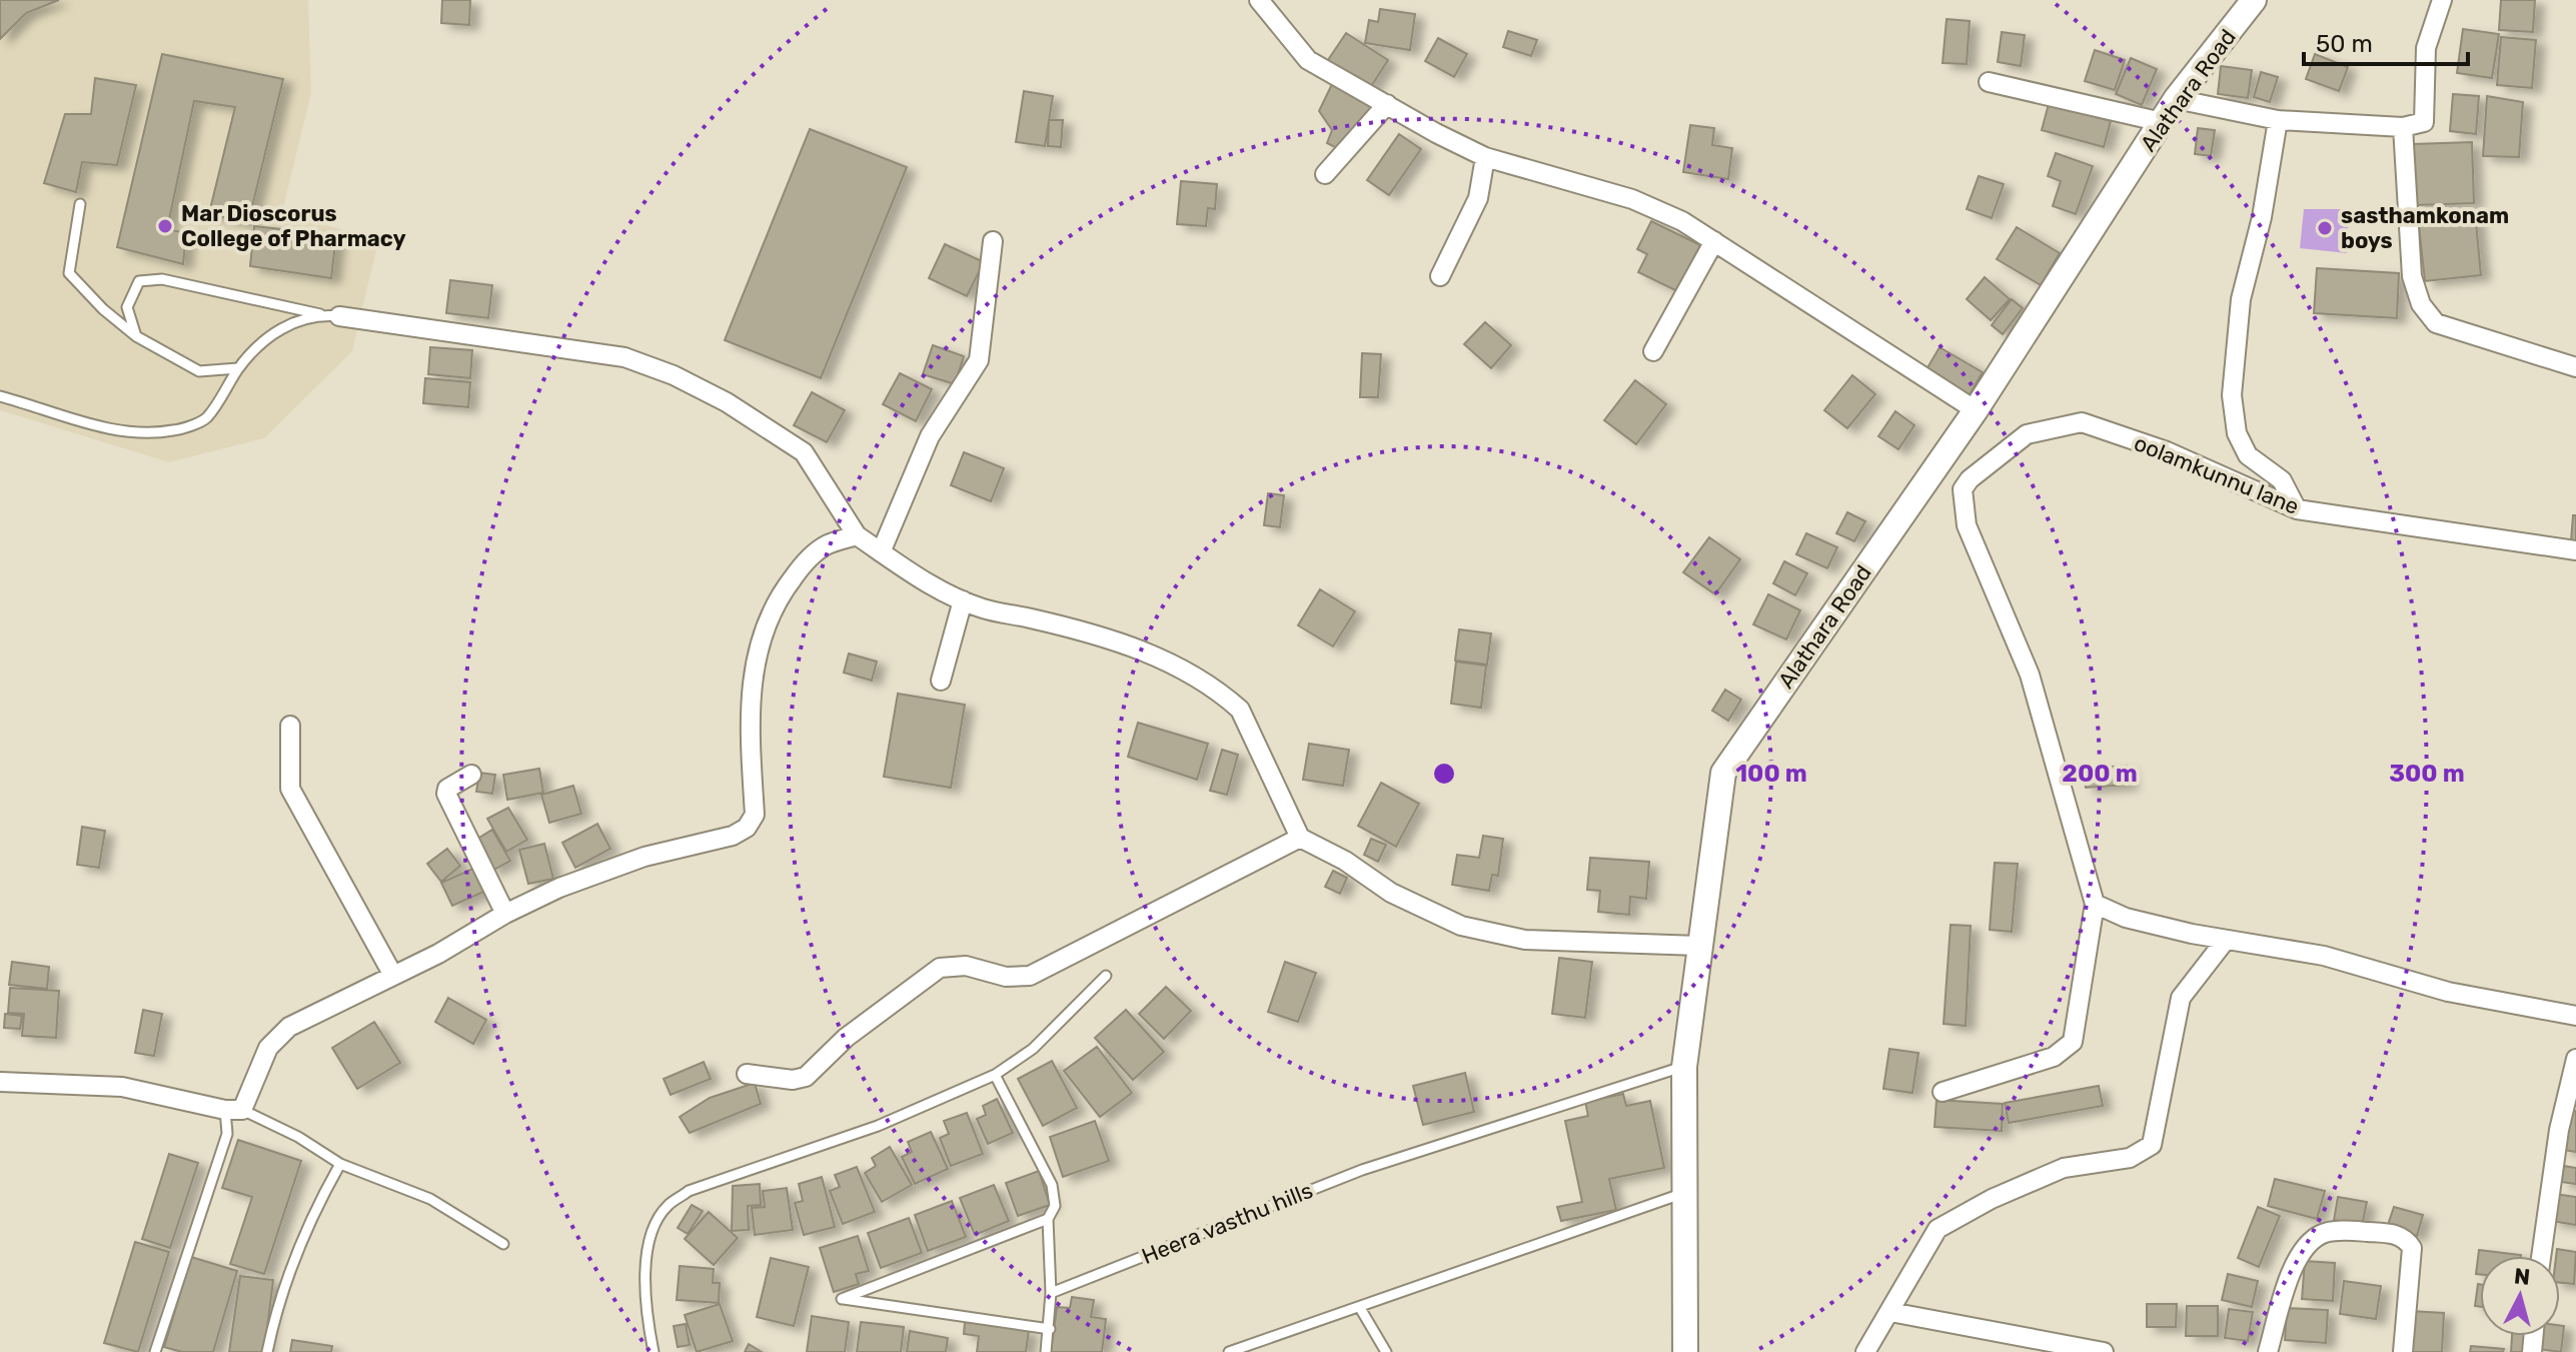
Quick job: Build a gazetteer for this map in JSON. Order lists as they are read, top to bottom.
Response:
{
  "streets": {
    "street": ["Alathara Road", "oolamkunnu lane"],
    "lane": ["Heera vasthu hills"]
  },
  "crossings": [
    ["Alathara Road", "Heera vasthu hills"]
  ],
  "places": ["Mar Dioscorus College of Pharmacy", "sasthamkonam boys"],
  "scale_bar": "50 m",
  "north": "top",
  "rings": ["100 m", "200 m", "300 m"]
}
